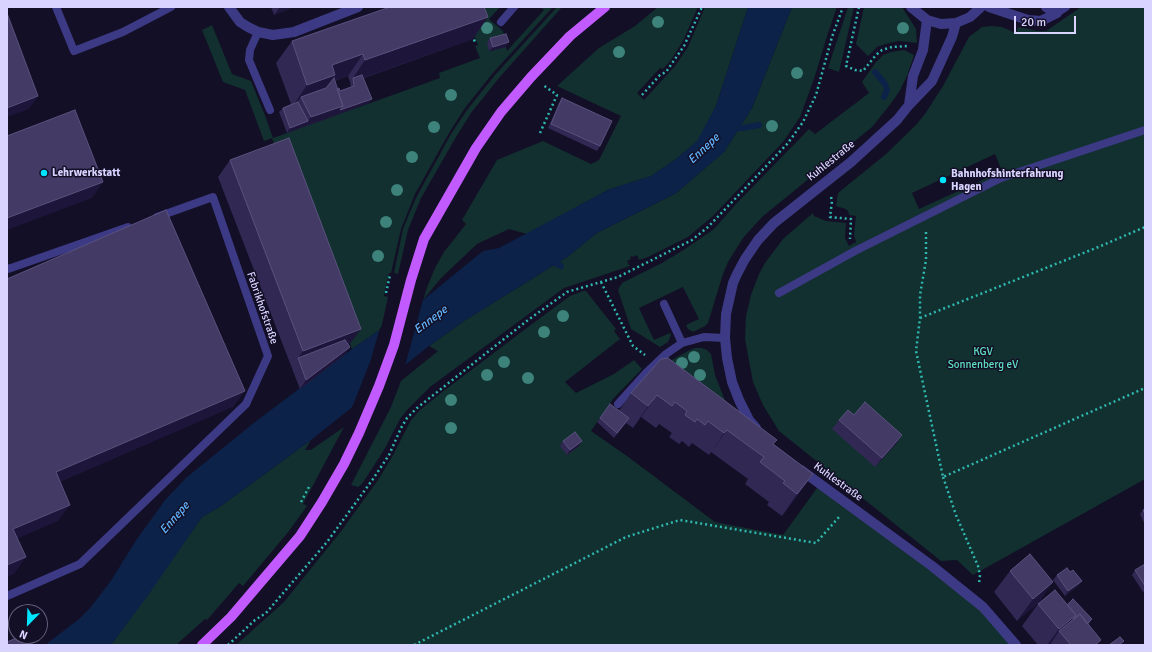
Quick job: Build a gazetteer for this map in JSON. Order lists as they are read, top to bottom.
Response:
{
  "streets": {
    "street": ["Kuhlestraße"],
    "lane": ["Fabrikhofstraße"]
  },
  "water": ["Ennepe"],
  "parks": ["KGV Sonnenberg eV"],
  "places": ["Lehrwerkstatt", "Bahnhofshinterfahrung Hagen"],
  "scale_bar": "20 m",
  "north": "bottom left"
}
